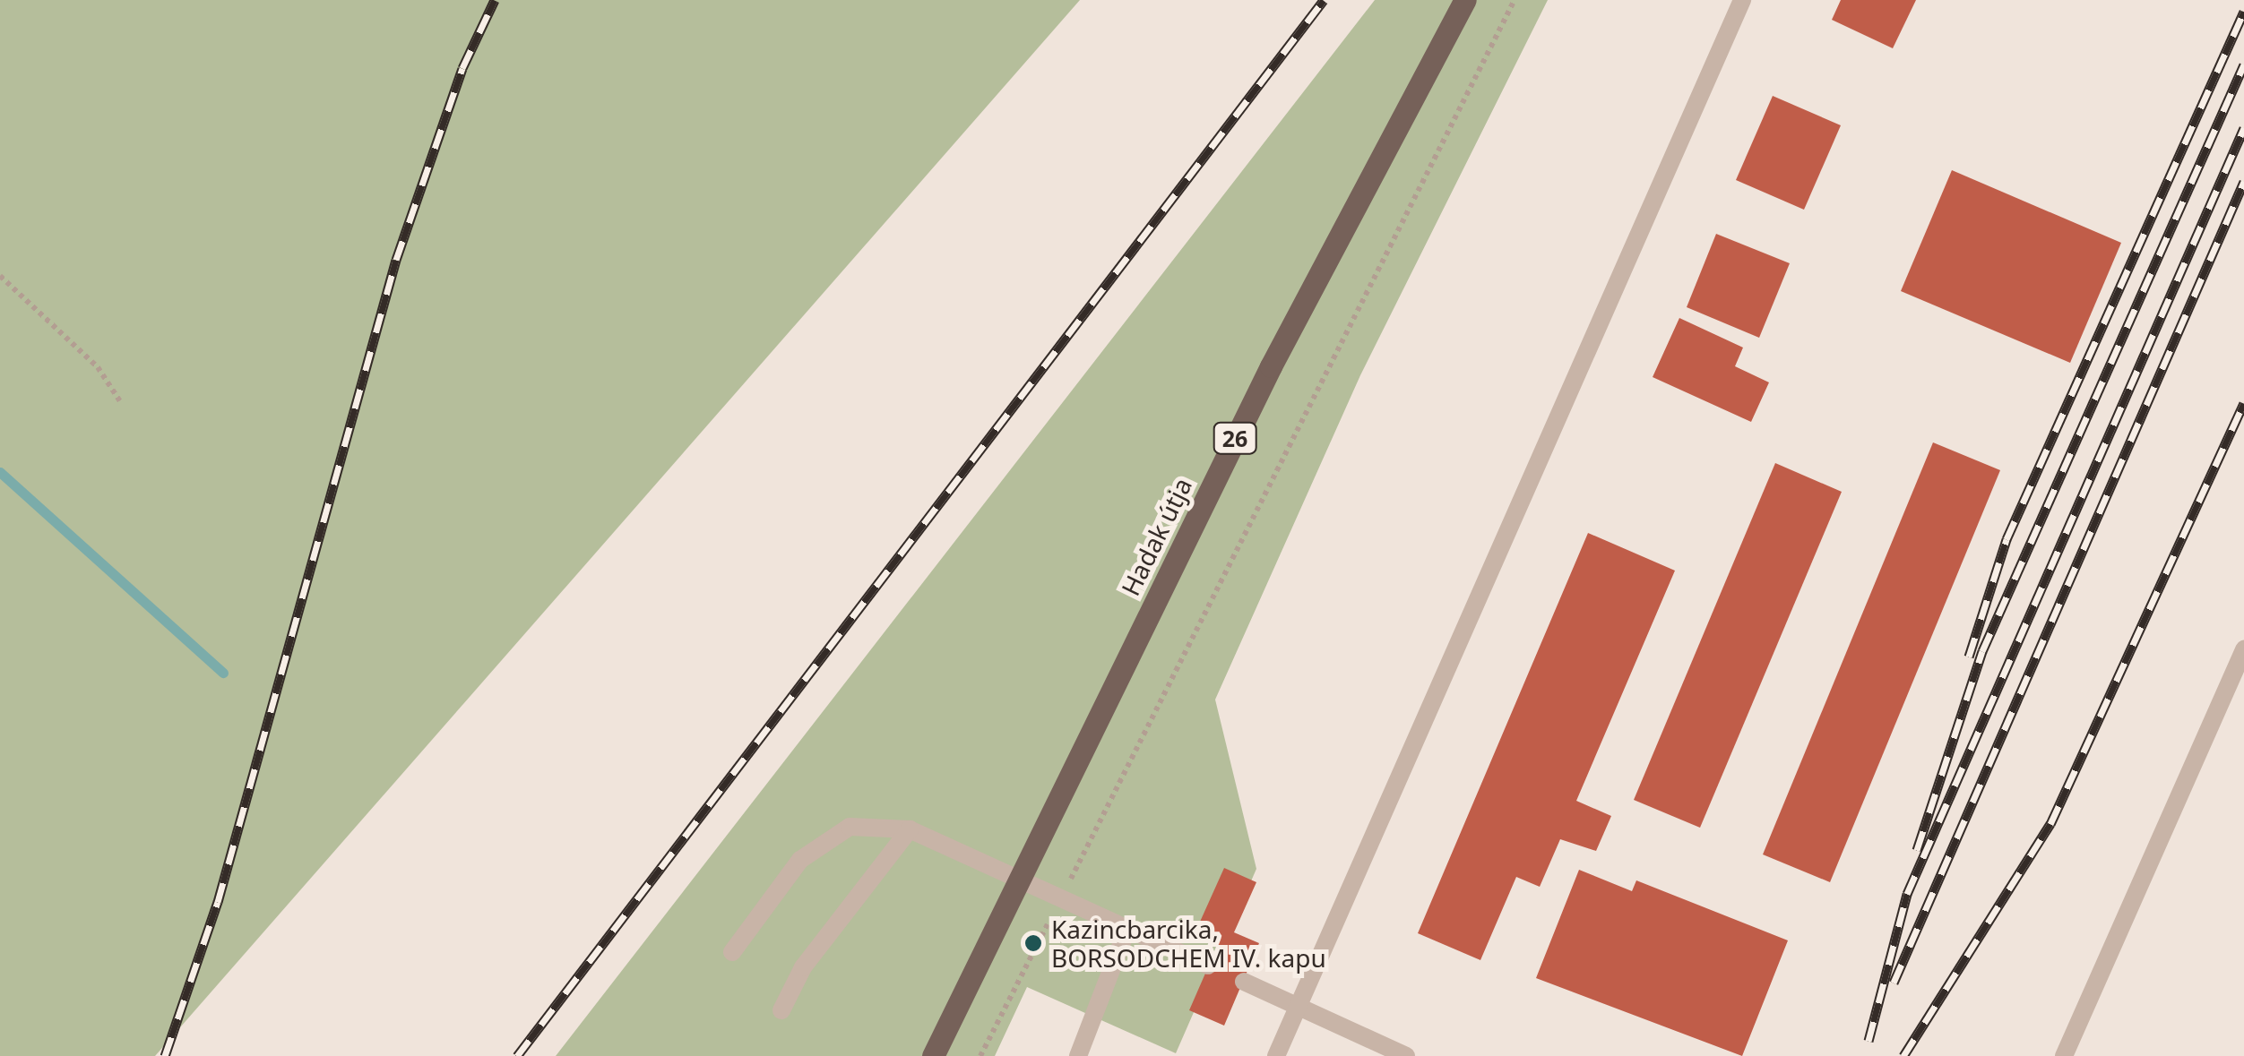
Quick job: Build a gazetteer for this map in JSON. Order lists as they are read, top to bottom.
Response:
{
  "streets": {
    "main road": ["26", "Hadak útja"]
  },
  "places": ["Kazincbarcika, BORSODCHEM IV. kapu"]
}
